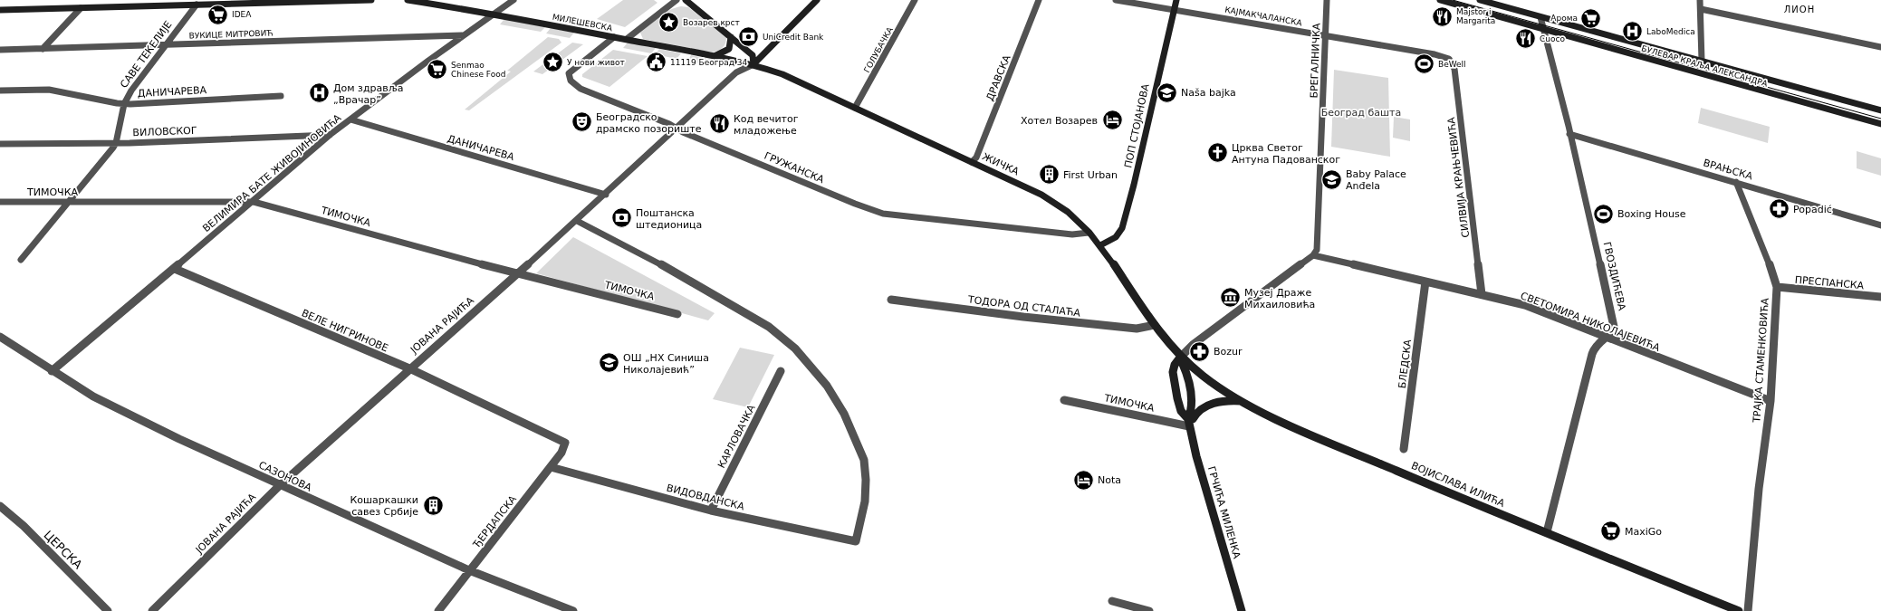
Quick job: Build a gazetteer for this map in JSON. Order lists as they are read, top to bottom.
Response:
{
  "streets": {
    "main road": [
      "МИЛЕШЕВСКА",
      "БУЛЕВАР КРАЉА АЛЕКСАНДРА",
      "ПОП СТОЈАНОВА",
      "ЖИЧКА",
      "ВОЈИСЛАВА ИЛИЋА",
      "ГРЧИЋА МИЛЕНКА"
    ],
    "street": [
      "КАЈМАКЧАЛАНСКА",
      "ВУКИЦЕ МИТРОВИЋ",
      "ГОЛУБАЧКА",
      "САВЕ ТЕКЕЛИЈЕ",
      "БРЕГАЛНИЧКА",
      "ДРАВСКА",
      "ДАНИЧАРЕВА",
      "ВИЛОВСКОГ",
      "ГРУЖАНСКА",
      "ВРАЊСКА",
      "ВЕЛИМИРА БАТЕ ЖИВОЈИНОВИЋА",
      "СИЛВИЈА КРАЊЧЕВИЋА",
      "ТИМОЧКА",
      "ГВОЗДИЋЕВА",
      "ПРЕСПАНСКА",
      "ТОДОРА ОД СТАЛАЋА",
      "СВЕТОМИРА НИКОЛАЈЕВИЋА",
      "ЈОВАНА РАЈИЋА",
      "ВЕЛЕ НИГРИНОВЕ",
      "ТРАЈКА СТАМЕНКОВИЋА",
      "БЛЕДСКА",
      "КАРЛОВАЧКА",
      "САЗОНОВА",
      "ВИДОВДАНСКА",
      "ЂЕРДАПСКА",
      "ЦЕРСКА"
    ]
  },
  "crossings": [
    ["КАЈМАКЧАЛАНСКА", "БРЕГАЛНИЧКА"],
    ["КАЈМАКЧАЛАНСКА", "ПОП СТОЈАНОВА"],
    ["КАЈМАКЧАЛАНСКА", "СИЛВИЈА КРАЊЧЕВИЋА"],
    ["МИЛЕШЕВСКА", "ЖИЧКА"],
    ["МИЛЕШЕВСКА", "ГРУЖАНСКА"],
    ["МИЛЕШЕВСКА", "ВЕЛИМИРА БАТЕ ЖИВОЈИНОВИЋА"],
    ["МИЛЕШЕВСКА", "ЈОВАНА РАЈИЋА"],
    ["ВУКИЦЕ МИТРОВИЋ", "САВЕ ТЕКЕЛИЈЕ"],
    ["ВУКИЦЕ МИТРОВИЋ", "ВЕЛИМИРА БАТЕ ЖИВОЈИНОВИЋА"],
    ["ГОЛУБАЧКА", "ЖИЧКА"],
    ["САВЕ ТЕКЕЛИЈЕ", "ДАНИЧАРЕВА"],
    ["САВЕ ТЕКЕЛИЈЕ", "ВИЛОВСКОГ"],
    ["САВЕ ТЕКЕЛИЈЕ", "ТИМОЧКА"],
    ["БРЕГАЛНИЧКА", "СВЕТОМИРА НИКОЛАЈЕВИЋА"],
    ["БУЛЕВАР КРАЉА АЛЕКСАНДРА", "ГВОЗДИЋЕВА"],
    ["ДРАВСКА", "ЖИЧКА"],
    ["ДАНИЧАРЕВА", "ВЕЛИМИРА БАТЕ ЖИВОЈИНОВИЋА"],
    ["ДАНИЧАРЕВА", "ЈОВАНА РАЈИЋА"],
    ["ПОП СТОЈАНОВА", "ЖИЧКА"],
    ["ВИЛОВСКОГ", "ВЕЛИМИРА БАТЕ ЖИВОЈИНОВИЋА"],
    ["ЖИЧКА", "ГРУЖАНСКА"],
    ["ЖИЧКА", "ТОДОРА ОД СТАЛАЋА"],
    ["ЖИЧКА", "ЈОВАНА РАЈИЋА"],
    ["ЖИЧКА", "ВОЈИСЛАВА ИЛИЋА"],
    ["ЖИЧКА", "ГРЧИЋА МИЛЕНКА"],
    ["ГРУЖАНСКА", "ЈОВАНА РАЈИЋА"],
    ["ВРАЊСКА", "ГВОЗДИЋЕВА"],
    ["ВРАЊСКА", "ТРАЈКА СТАМЕНКОВИЋА"],
    ["ВЕЛИМИРА БАТЕ ЖИВОЈИНОВИЋА", "ТИМОЧКА"],
    ["ВЕЛИМИРА БАТЕ ЖИВОЈИНОВИЋА", "ВЕЛЕ НИГРИНОВЕ"],
    ["ВЕЛИМИРА БАТЕ ЖИВОЈИНОВИЋА", "САЗОНОВА"],
    ["СИЛВИЈА КРАЊЧЕВИЋА", "СВЕТОМИРА НИКОЛАЈЕВИЋА"],
    ["ТИМОЧКА", "ЈОВАНА РАЈИЋА"],
    ["ТИМОЧКА", "ГРЧИЋА МИЛЕНКА"],
    ["ГВОЗДИЋЕВА", "СВЕТОМИРА НИКОЛАЈЕВИЋА"],
    ["ГВОЗДИЋЕВА", "ВОЈИСЛАВА ИЛИЋА"],
    ["ПРЕСПАНСКА", "ТРАЈКА СТАМЕНКОВИЋА"],
    ["СВЕТОМИРА НИКОЛАЈЕВИЋА", "ТРАЈКА СТАМЕНКОВИЋА"],
    ["СВЕТОМИРА НИКОЛАЈЕВИЋА", "БЛЕДСКА"],
    ["ЈОВАНА РАЈИЋА", "ВЕЛЕ НИГРИНОВЕ"],
    ["ЈОВАНА РАЈИЋА", "САЗОНОВА"],
    ["ЈОВАНА РАЈИЋА", "ВИДОВДАНСКА"],
    ["ВЕЛЕ НИГРИНОВЕ", "ЂЕРДАПСКА"],
    ["КАРЛОВАЧКА", "ВИДОВДАНСКА"],
    ["САЗОНОВА", "ЂЕРДАПСКА"],
    ["ВОЈИСЛАВА ИЛИЋА", "ГРЧИЋА МИЛЕНКА"],
    ["ВИДОВДАНСКА", "ЂЕРДАПСКА"]
  ],
  "districts": ["ЛИОН"],
  "parks": ["Београд башта"],
  "places": {
    "supermarket": [
      "IDEA",
      "Арома",
      "Senmao Chinese Food",
      "MaxiGo"
    ],
    "restaurant": ["Majstor i Margarita", "Cuoco", "Код вечитог младожење"],
    "place": ["Возарев крст", "У нови живот"],
    "hospital": ["LaboMedica", "Дом здравља „Врачар”"],
    "bank": ["UniCredit Bank", "Поштанска штедионица"],
    "public building": ["11119 Београд 34"],
    "sports": ["BeWell", "Boxing House"],
    "school or university": ["Naša bajka", "Baby Palace Anđela", "ОШ „НХ Синиша Николајевић”"],
    "hotel": ["Хотел Возарев", "Nota"],
    "theatre": ["Београдско драмско позориште"],
    "church": ["Црква Светог Антуна Падованског"],
    "building": ["First Urban", "Кошаркашки савез Србије"],
    "pharmacy": ["Popadić", "Bozur"],
    "museum": ["Музеј Драже Михаиловића"]
  }
}
